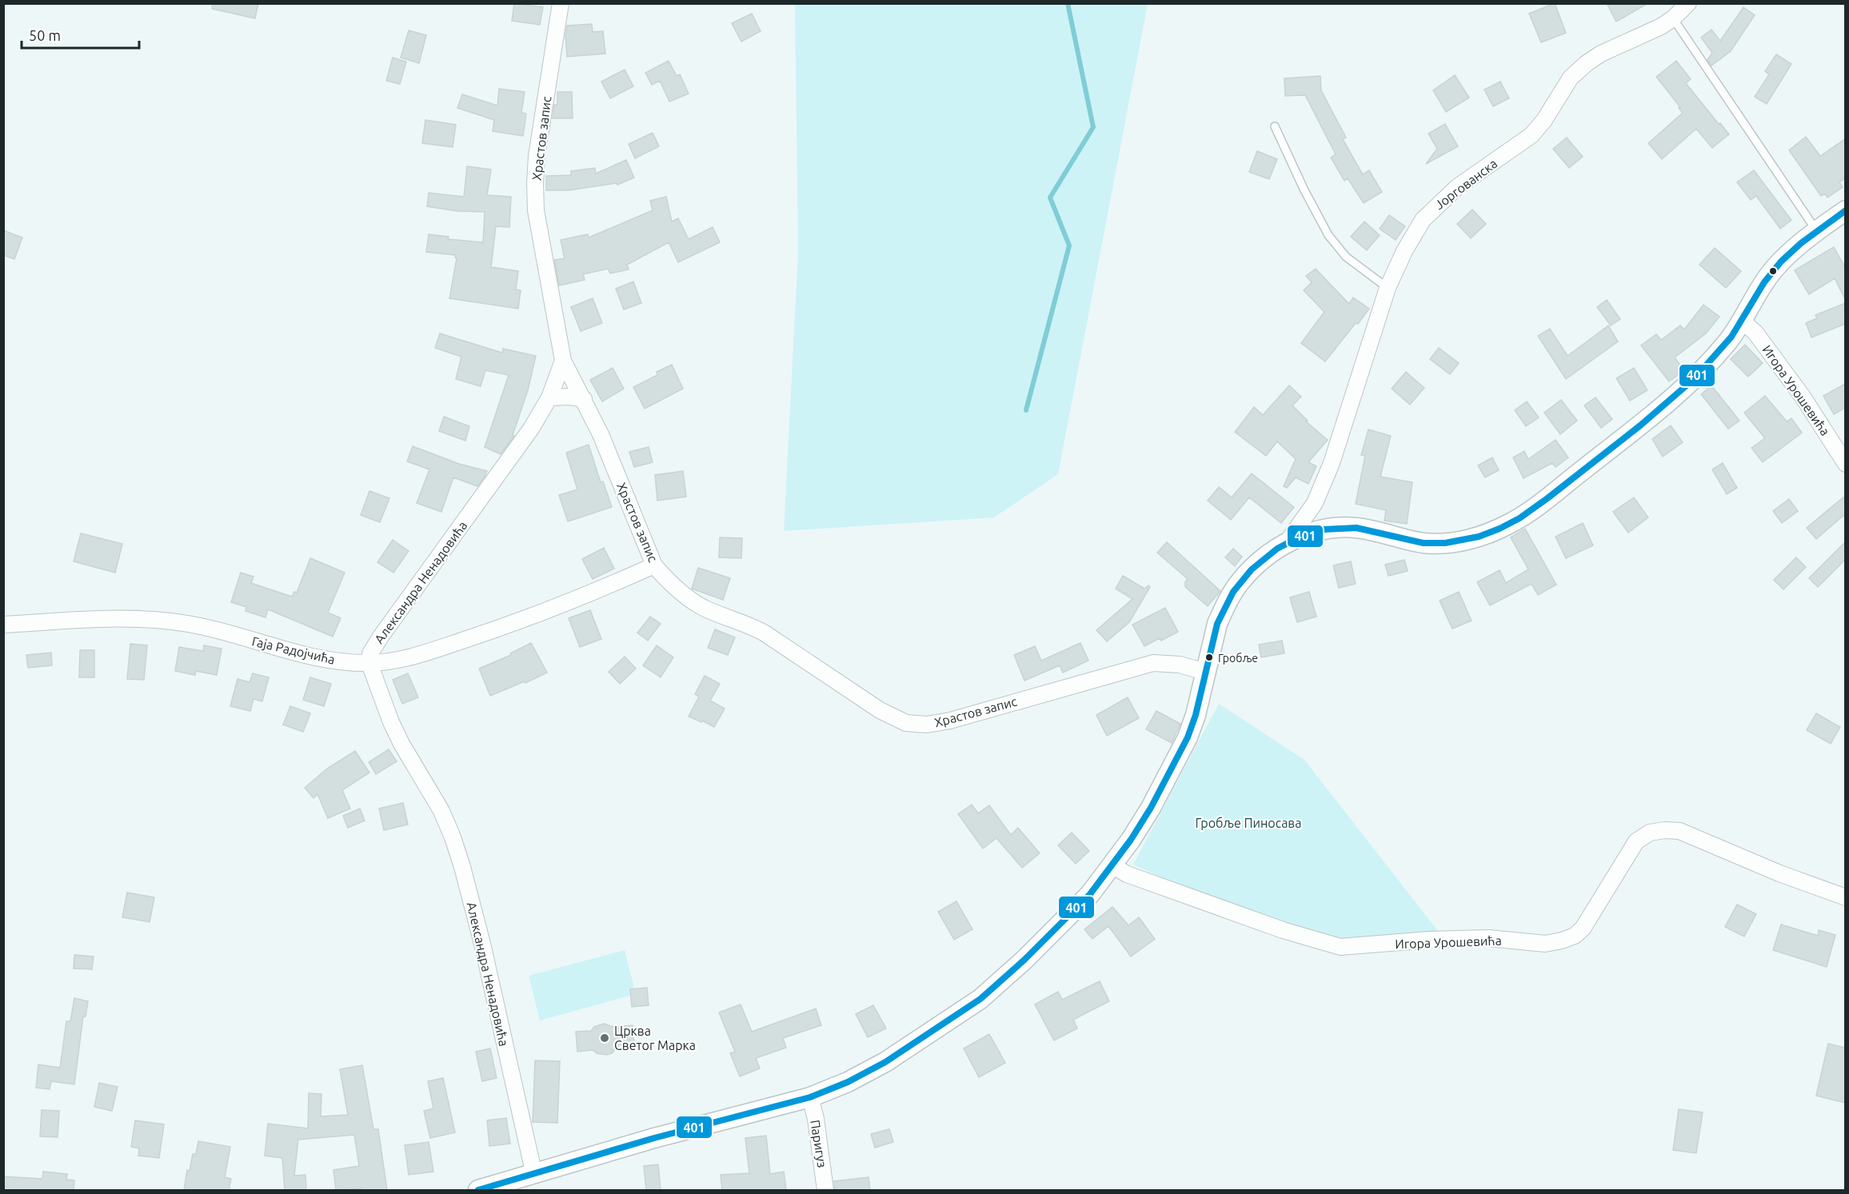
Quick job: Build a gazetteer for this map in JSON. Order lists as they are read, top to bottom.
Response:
{
  "streets": {
    "street": [
      "Храстов запис",
      "Јоргованска",
      "Игора Урошевића",
      "Александра Ненадовића",
      "Гаја Радојчића",
      "Паригуз"
    ]
  },
  "crossings": [
    ["Храстов запис", "Александра Ненадовића"],
    ["Храстов запис", "Гаја Радојчића"],
    ["Александра Ненадовића", "Гаја Радојчића"]
  ],
  "parks": ["Гробље Пиносава"],
  "places": ["Гробље", "Црква Светог Марка"],
  "lines": ["transit line 401"],
  "scale_bar": "50 m"
}
